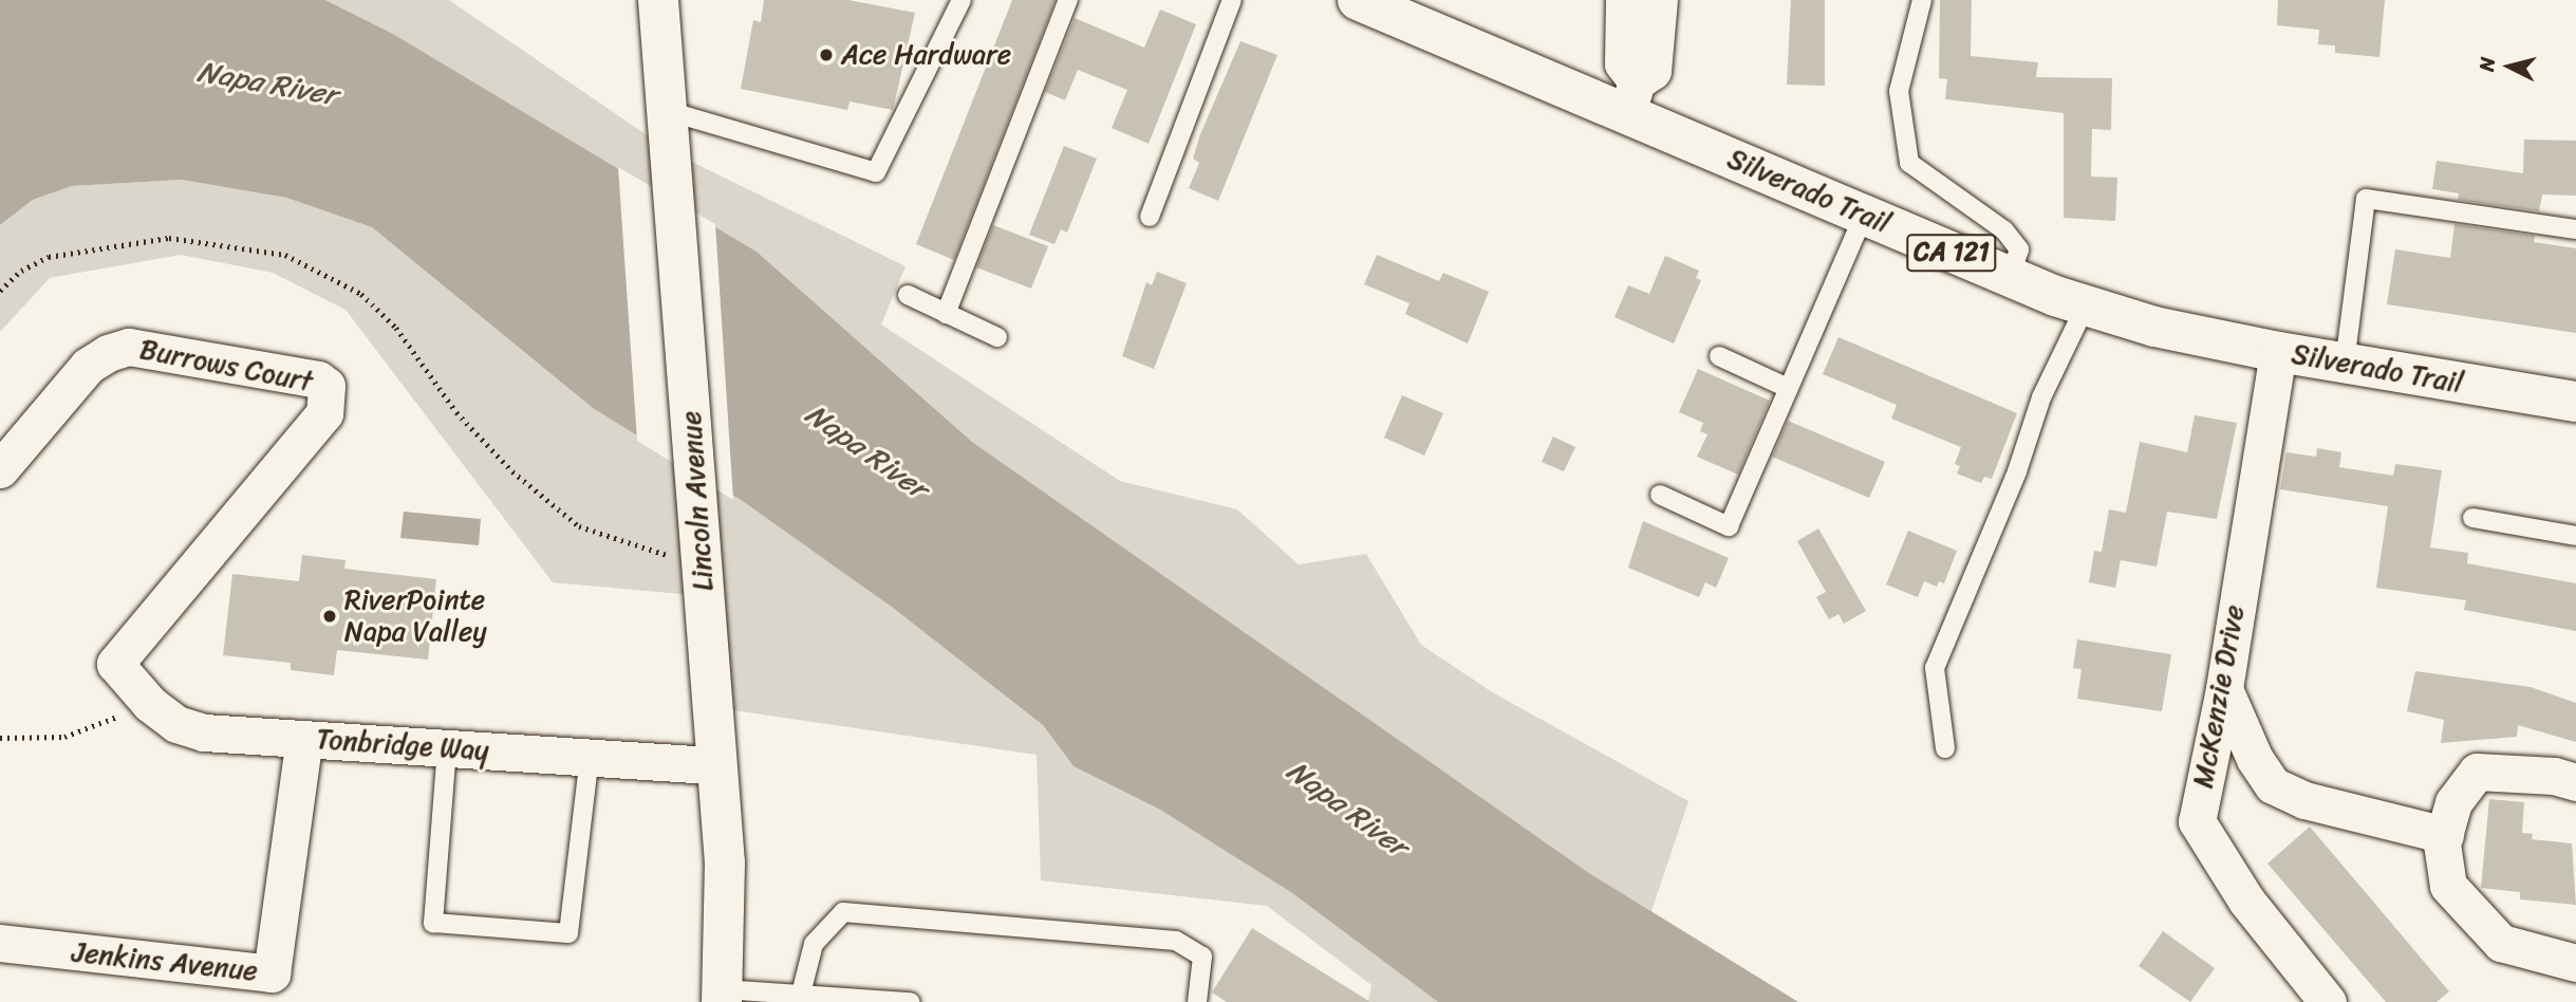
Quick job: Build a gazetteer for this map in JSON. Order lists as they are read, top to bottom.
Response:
{
  "streets": {
    "main road": ["Silverado Trail", "CA 121", "Lincoln Avenue"],
    "street": [
      "Burrows Court",
      "McKenzie Drive",
      "Tonbridge Way",
      "Jenkins Avenue"
    ]
  },
  "crossings": [
    ["Silverado Trail", "McKenzie Drive"],
    ["Burrows Court", "Tonbridge Way"],
    ["Lincoln Avenue", "Tonbridge Way"],
    ["Tonbridge Way", "Jenkins Avenue"]
  ],
  "water": ["Napa River"],
  "places": ["Ace Hardware", "RiverPointe Napa Valley"],
  "north": "left"
}
